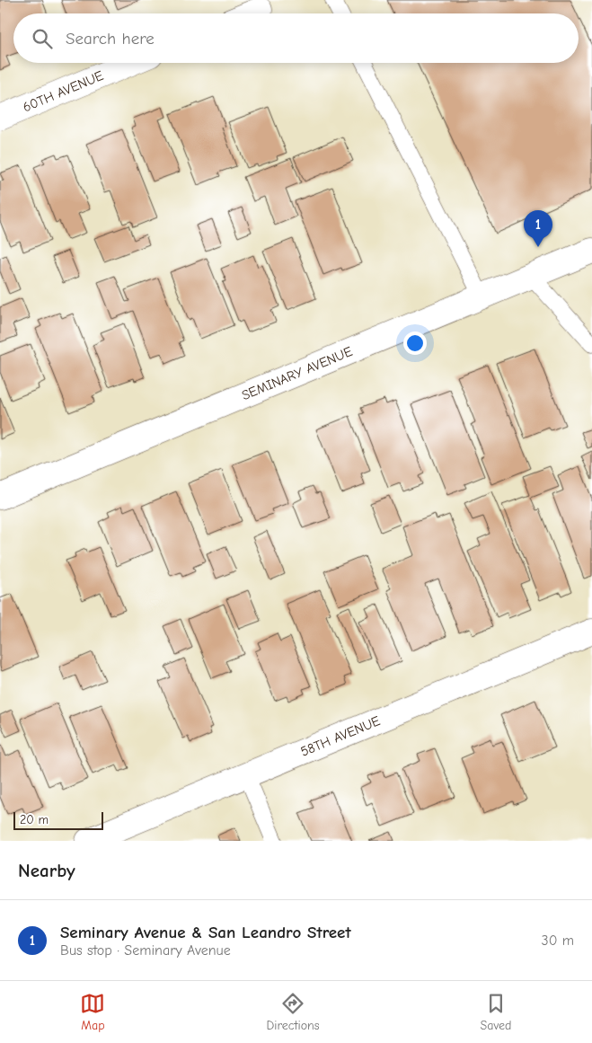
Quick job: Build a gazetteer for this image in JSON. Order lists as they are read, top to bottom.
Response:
{
  "streets": {
    "street": ["60TH AVENUE", "SEMINARY AVENUE", "58TH AVENUE"]
  },
  "scale_bar": "20 m",
  "page": {
    "search": "Search here",
    "pins": "1",
    "scale": "20 m",
    "heading": "Nearby",
    "list": [
      {
        "mark": "1",
        "name": "Seminary Avenue & San Leandro Street",
        "note": "Bus stop · Seminary Avenue",
        "value": "30 m"
      }
    ],
    "nav": ["Map", "Directions", "Saved"]
  }
}
